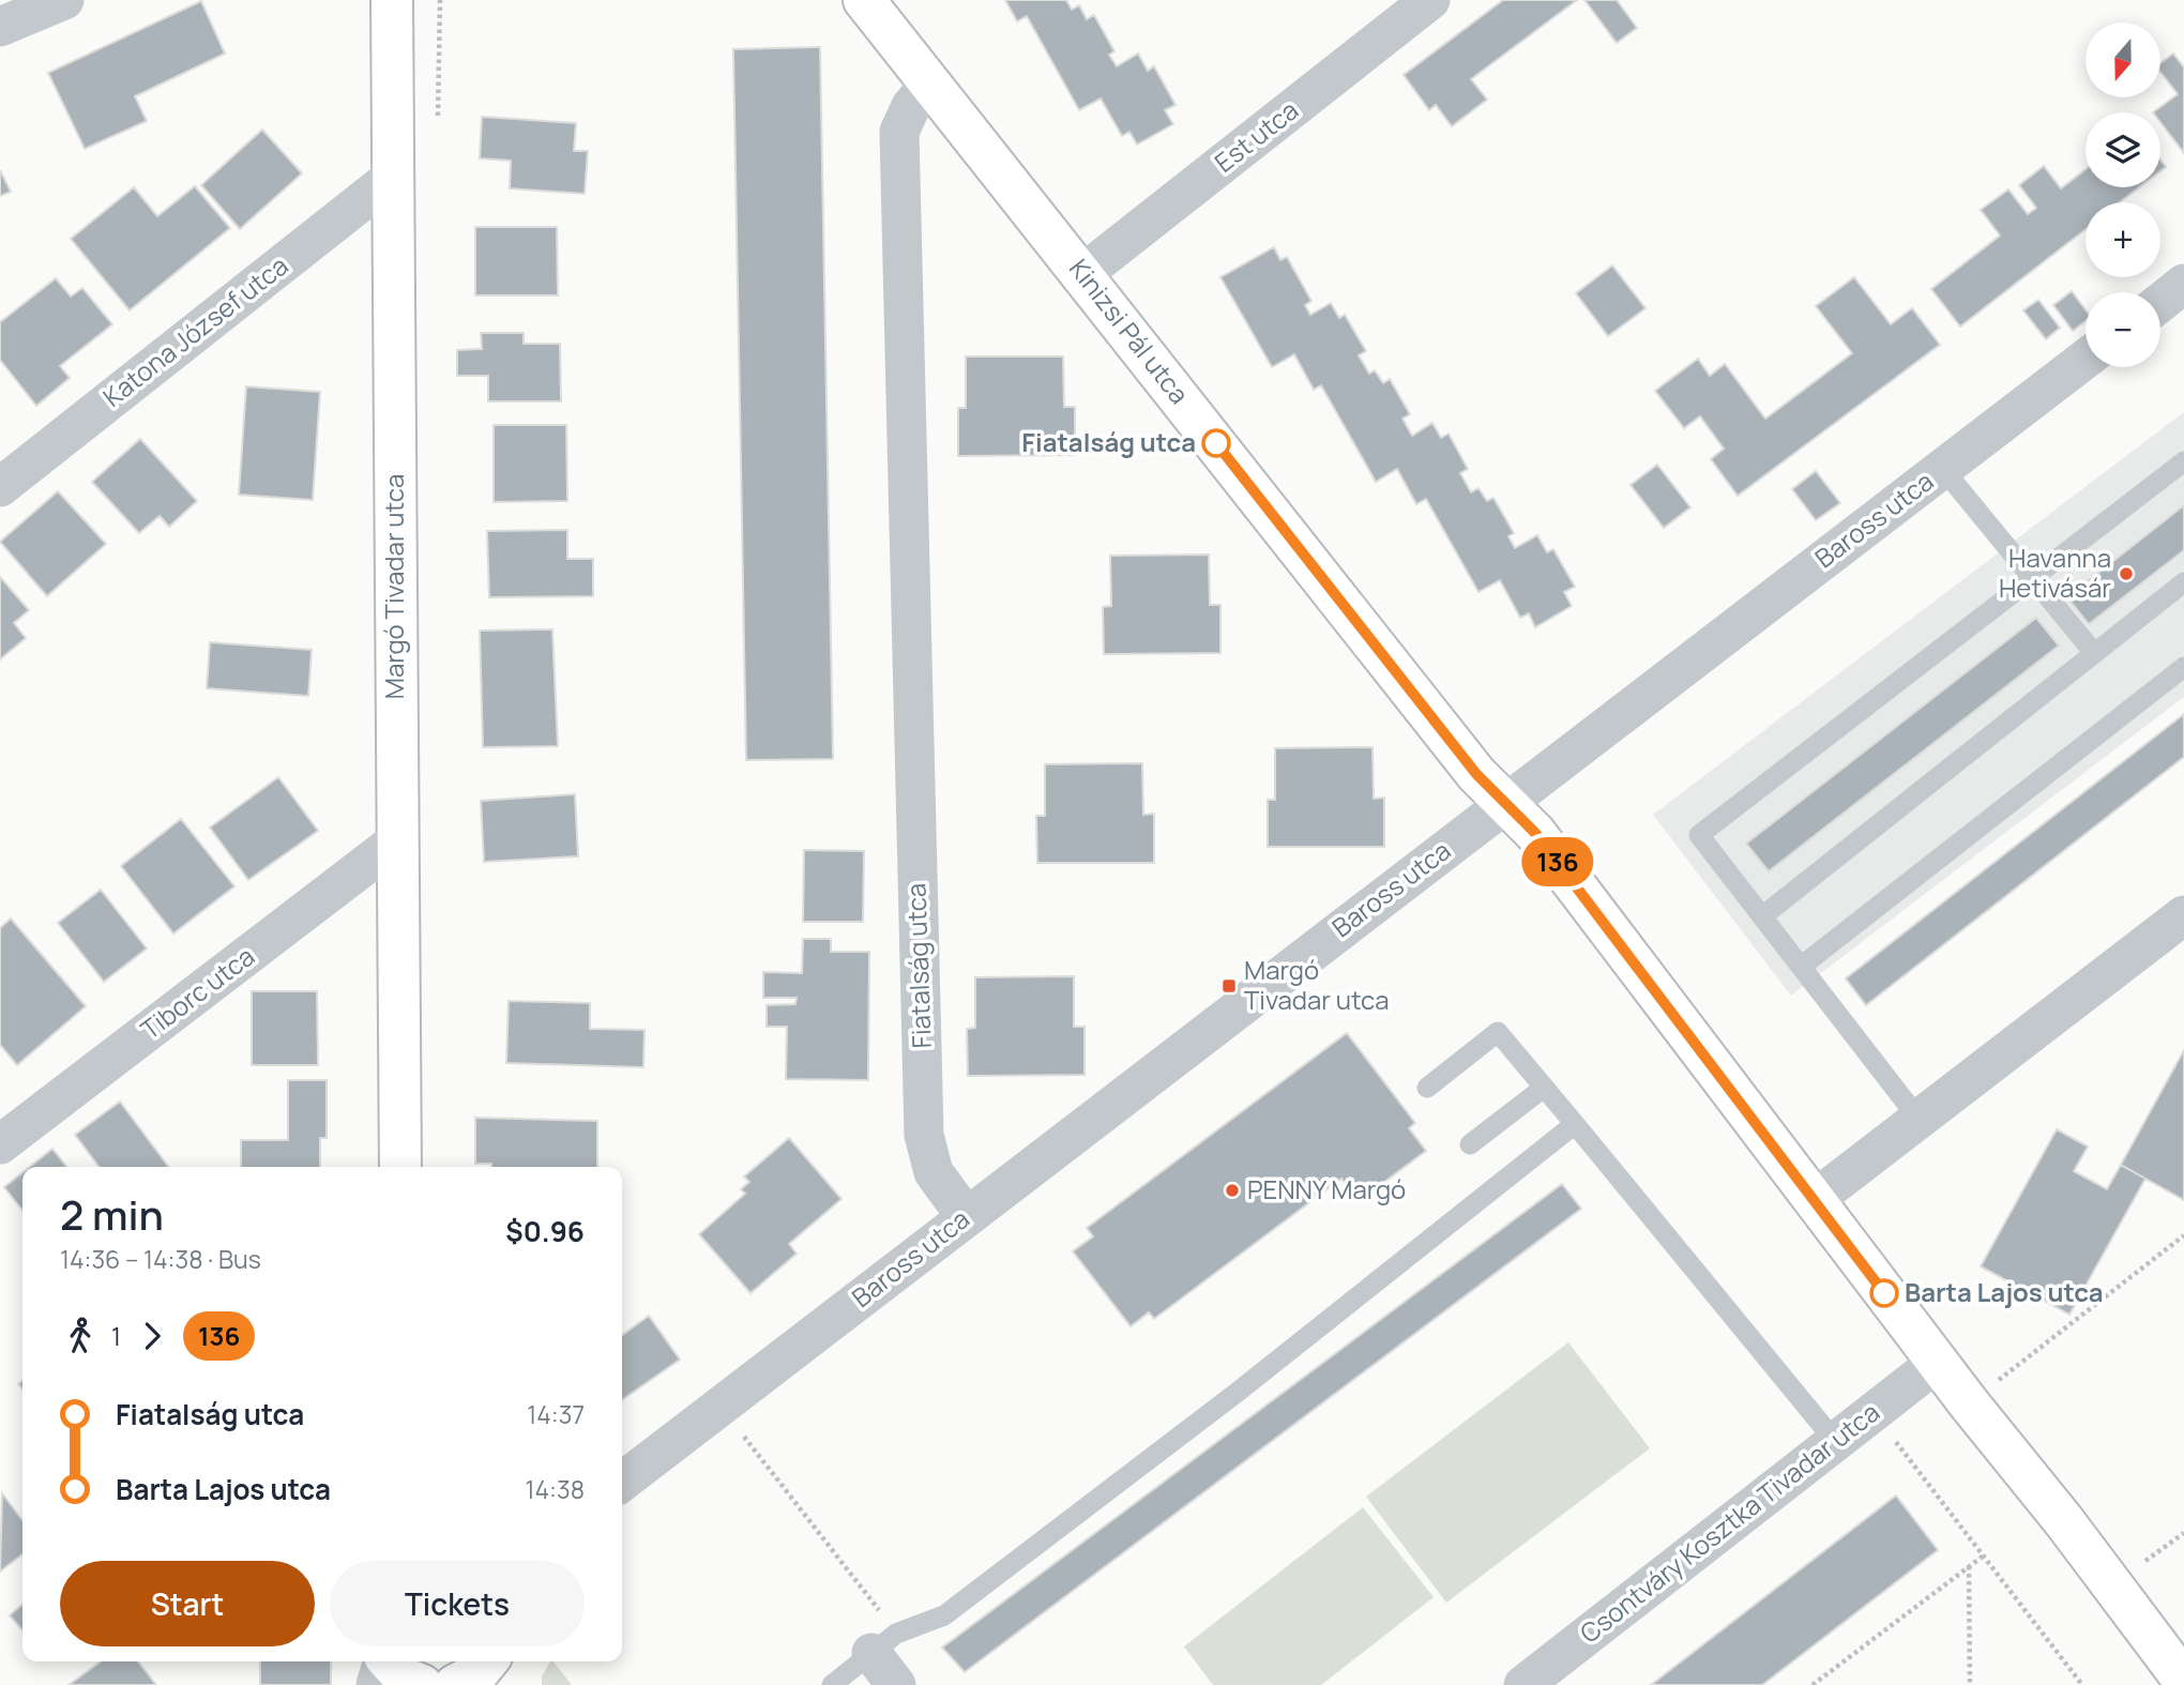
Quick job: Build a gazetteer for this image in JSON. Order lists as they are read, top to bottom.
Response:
{
  "streets": {
    "street": [
      "Est utca",
      "Katona József utca",
      "Kinizsi Pál utca",
      "Baross utca",
      "Margó Tivadar utca",
      "Fiatalság utca",
      "Tiborc utca",
      "Csontváry Kosztka Tivadar utca"
    ]
  },
  "crossings": [
    ["Est utca", "Kinizsi Pál utca"],
    ["Katona József utca", "Margó Tivadar utca"],
    ["Kinizsi Pál utca", "Baross utca"],
    ["Kinizsi Pál utca", "Fiatalság utca"],
    ["Baross utca", "Fiatalság utca"],
    ["Margó Tivadar utca", "Tiborc utca"]
  ],
  "places": {
    "other": [
      "Fiatalság utca",
      "Havanna Hetivásár",
      "PENNY Margó",
      "Barta Lajos utca"
    ],
    "transit": ["Margó Tivadar utca"]
  },
  "lines": ["bus line 136"],
  "north": "bottom",
  "page": {
    "on_map": "136",
    "map_buttons": ["+", "−"],
    "heading": ["2 min", "14:36 – 14:38 · Bus", "$0.96"],
    "legs": ["1", "136"],
    "list": [
      {
        "name": "Fiatalság utca",
        "value": "14:37"
      },
      {
        "name": "Barta Lajos utca",
        "value": "14:38"
      }
    ],
    "buttons": ["Start", "Tickets"]
  }
}
